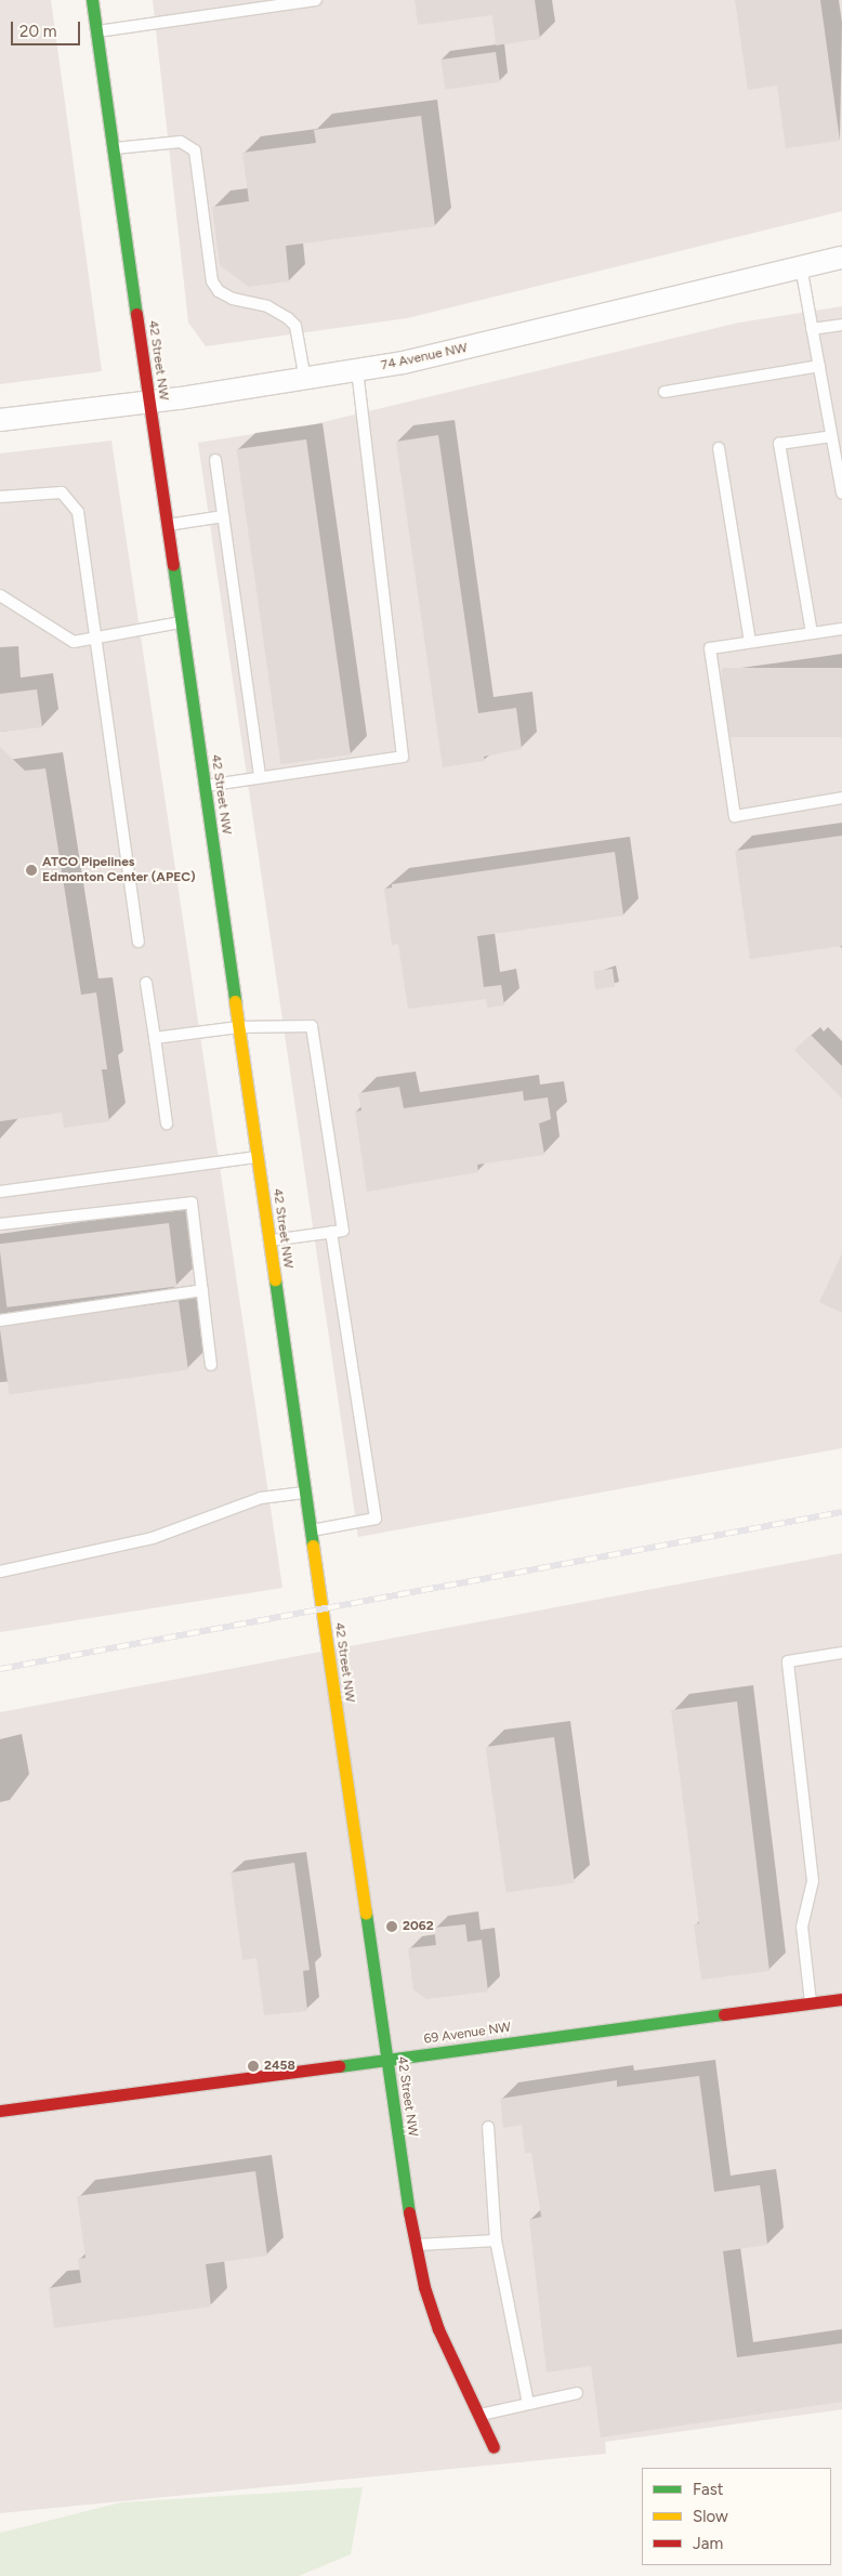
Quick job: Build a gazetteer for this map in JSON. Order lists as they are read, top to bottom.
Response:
{
  "streets": {
    "street": ["74 Avenue NW", "42 Street NW", "69 Avenue NW"]
  },
  "crossings": [
    ["74 Avenue NW", "42 Street NW"],
    ["42 Street NW", "69 Avenue NW"]
  ],
  "places": ["ATCO Pipelines Edmonton Center (APEC)", "2062", "2458"],
  "legend": ["Fast", "Slow", "Jam"],
  "scale_bar": "20 m"
}
